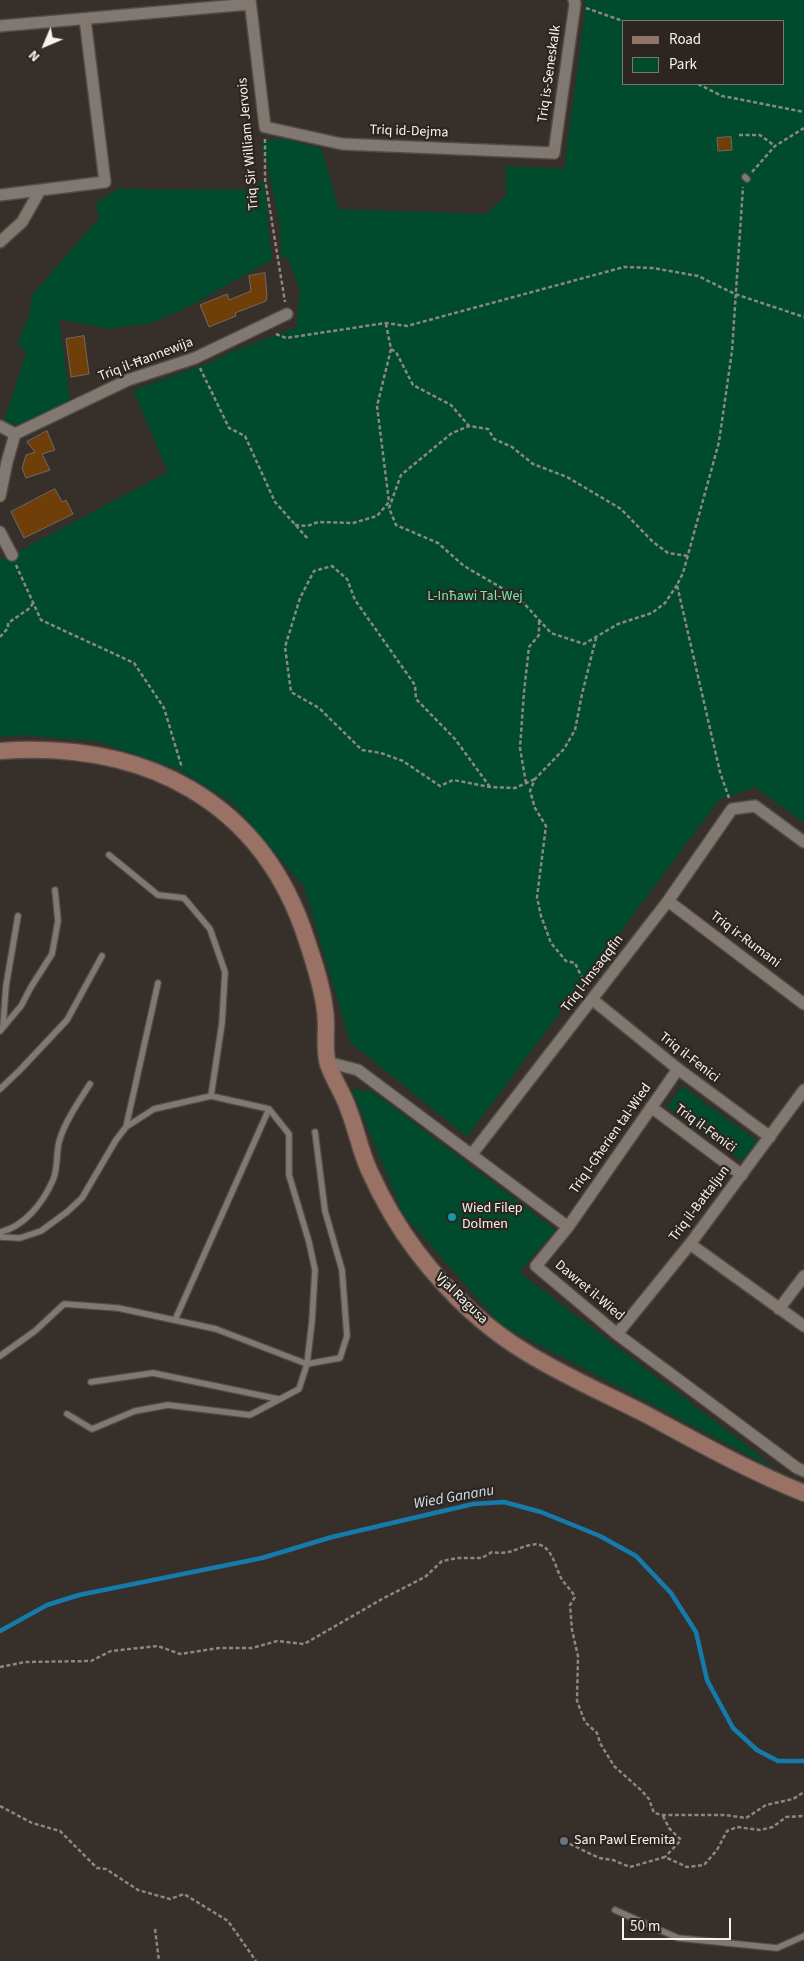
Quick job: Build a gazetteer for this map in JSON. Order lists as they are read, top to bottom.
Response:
{
  "streets": {
    "main road": ["Vjal Ragusa"],
    "street": [
      "Triq is-Seneskalk",
      "Triq id-Dejma",
      "Triq Sir William Jervois",
      "Triq il-Ħannewija",
      "Triq ir-Rumani",
      "Triq l-Imsaqqfin",
      "Triq il-Fenici",
      "Triq il-Feniċi",
      "Triq l-Għerien tal-Wied",
      "Triq il-Battaljun",
      "Dawret il-Wied"
    ]
  },
  "crossings": [
    ["Triq is-Seneskalk", "Triq id-Dejma"],
    ["Triq id-Dejma", "Triq Sir William Jervois"],
    ["Triq Sir William Jervois", "Triq il-Ħannewija"],
    ["Triq ir-Rumani", "Triq l-Imsaqqfin"],
    ["Triq l-Imsaqqfin", "Triq il-Fenici"],
    ["Triq il-Fenici", "Triq l-Għerien tal-Wied"],
    ["Triq il-Fenici", "Triq il-Battaljun"],
    ["Triq il-Feniċi", "Triq l-Għerien tal-Wied"],
    ["Triq il-Feniċi", "Triq il-Battaljun"],
    ["Triq l-Għerien tal-Wied", "Dawret il-Wied"],
    ["Triq il-Battaljun", "Dawret il-Wied"]
  ],
  "water": ["Wied Gananu"],
  "parks": ["L-Inħawi Tal-Wej"],
  "places": ["Wied Filep Dolmen", "San Pawl Eremita"],
  "legend": ["Road", "Park"],
  "scale_bar": "50 m",
  "north": "bottom left"
}
